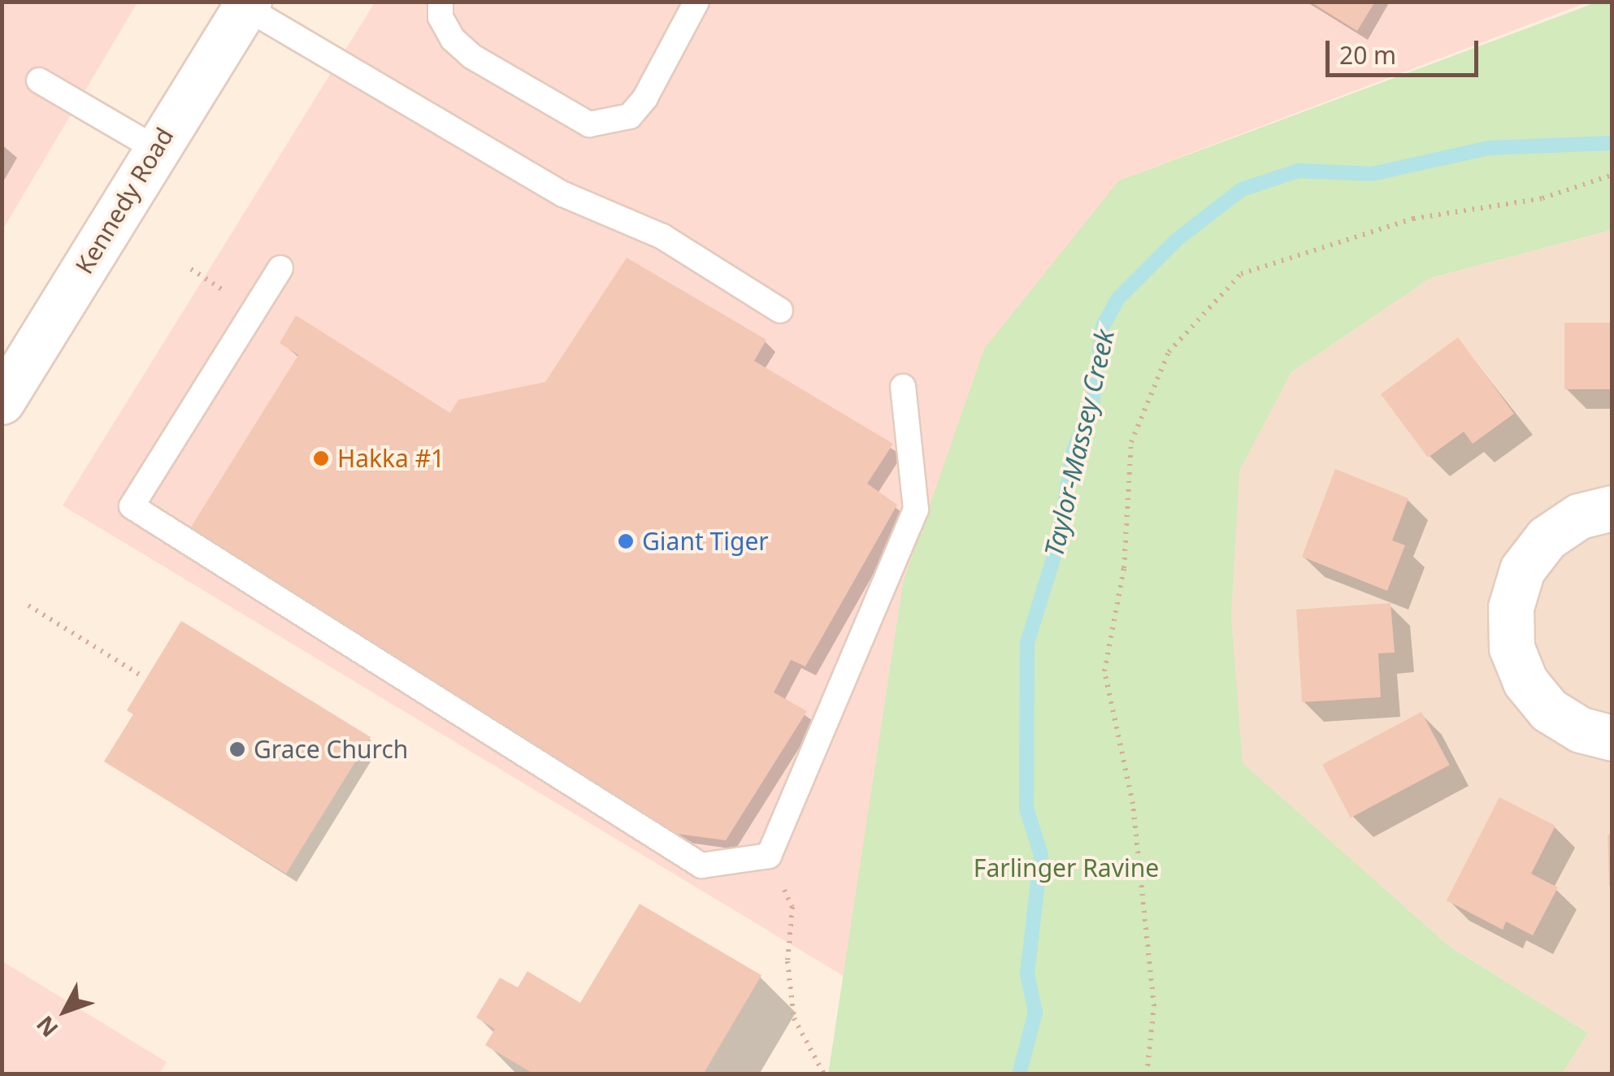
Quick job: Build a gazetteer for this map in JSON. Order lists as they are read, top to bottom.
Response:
{
  "streets": {
    "main road": ["Kennedy Road"]
  },
  "water": ["Taylor-Massey Creek"],
  "parks": ["Farlinger Ravine"],
  "places": ["Hakka #1", "Giant Tiger", "Grace Church"],
  "scale_bar": "20 m",
  "north": "bottom left"
}
